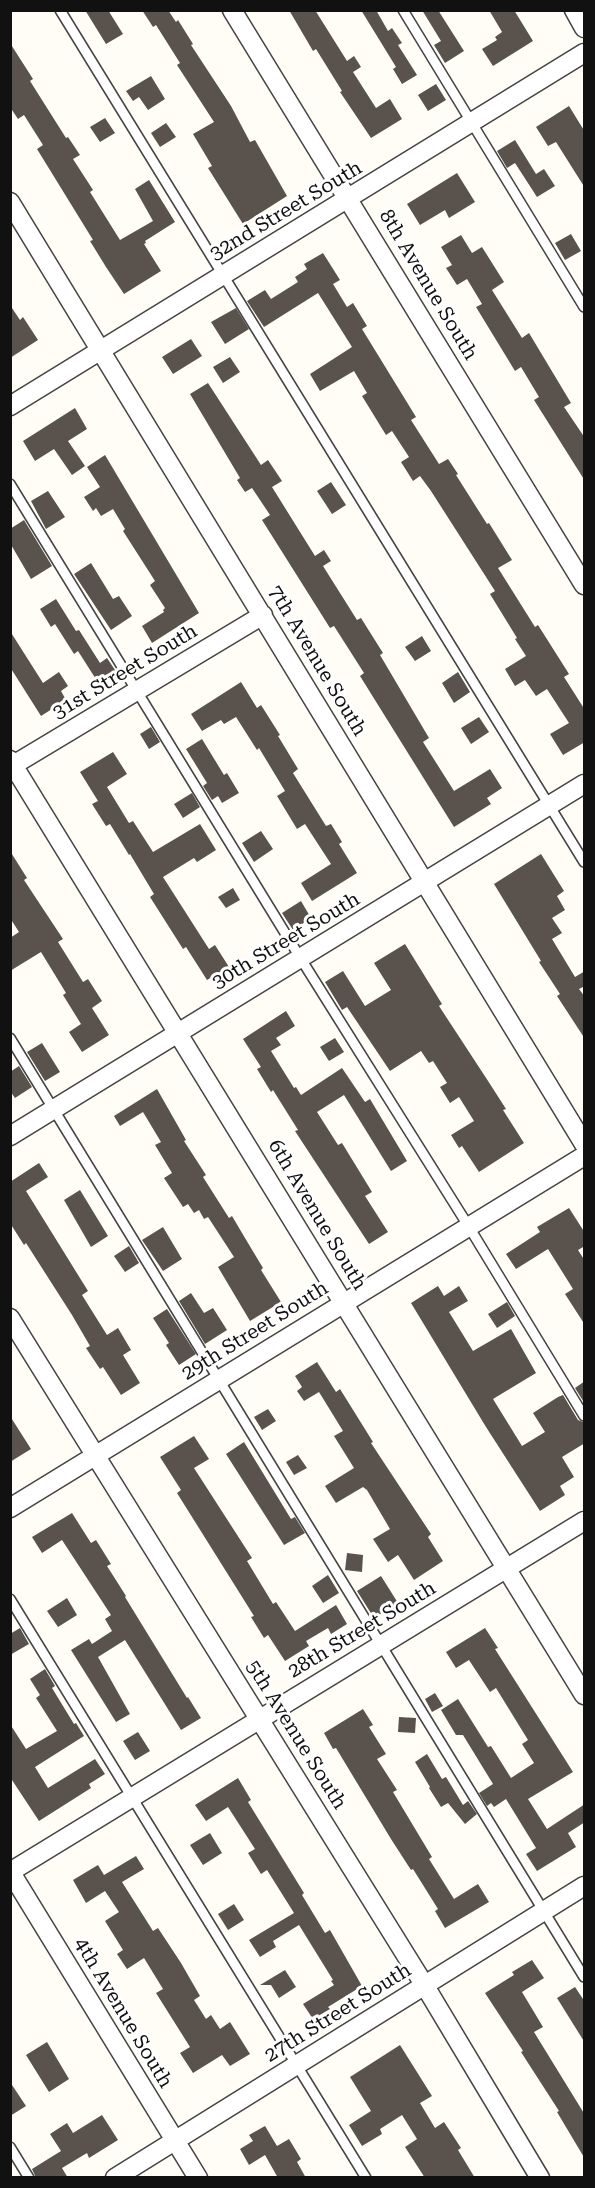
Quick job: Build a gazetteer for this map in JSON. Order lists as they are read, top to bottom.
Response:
{
  "streets": {
    "street": [
      "32nd Street South",
      "8th Avenue South",
      "7th Avenue South",
      "31st Street South",
      "30th Street South",
      "6th Avenue South",
      "29th Street South",
      "28th Street South",
      "5th Avenue South",
      "4th Avenue South",
      "27th Street South"
    ]
  },
  "crossings": [
    ["32nd Street South", "8th Avenue South"],
    ["32nd Street South", "7th Avenue South"],
    ["7th Avenue South", "31st Street South"],
    ["7th Avenue South", "30th Street South"],
    ["31st Street South", "6th Avenue South"],
    ["30th Street South", "6th Avenue South"],
    ["6th Avenue South", "29th Street South"],
    ["6th Avenue South", "28th Street South"],
    ["29th Street South", "5th Avenue South"],
    ["28th Street South", "5th Avenue South"],
    ["28th Street South", "4th Avenue South"],
    ["5th Avenue South", "27th Street South"],
    ["4th Avenue South", "27th Street South"]
  ]
}
